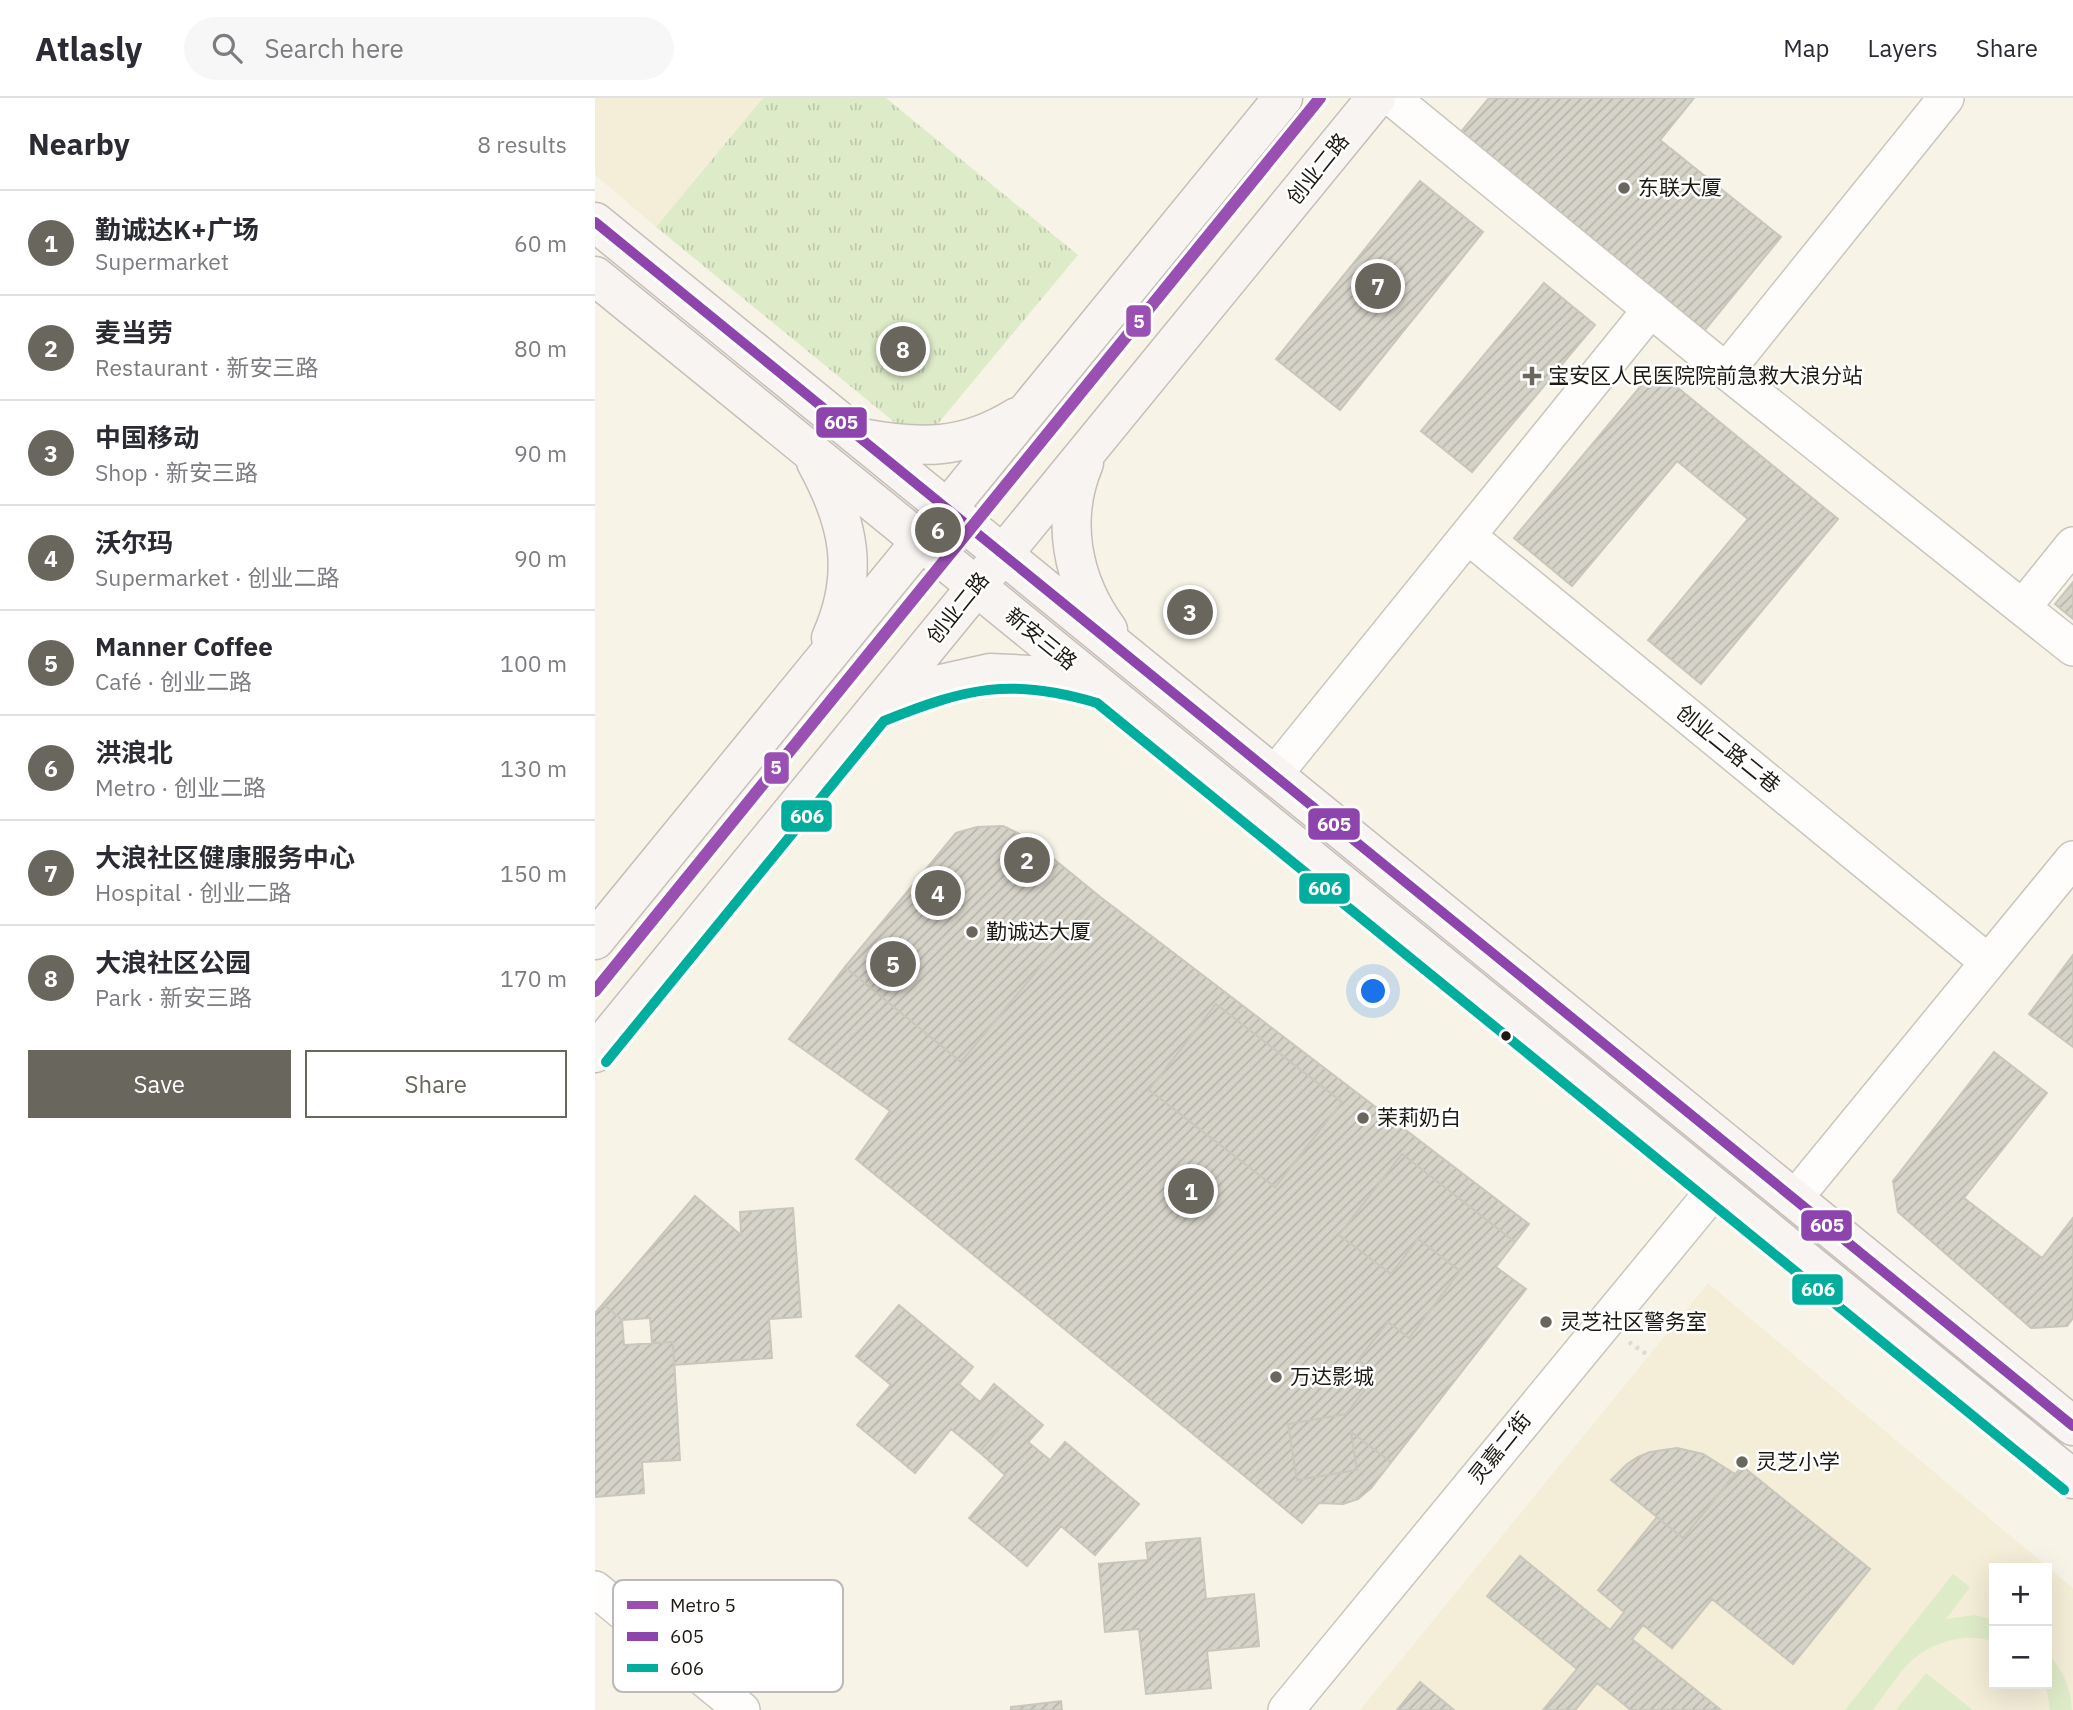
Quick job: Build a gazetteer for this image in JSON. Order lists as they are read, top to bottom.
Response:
{
  "streets": {
    "main road": ["创业二路", "新安三路"],
    "street": ["创业二路二巷", "灵嘉二街"]
  },
  "crossings": [
    ["创业二路", "新安三路"],
    ["新安三路", "灵嘉二街"]
  ],
  "places": {
    "other": [
      "东联大厦",
      "勤诚达大厦",
      "茉莉奶白",
      "灵芝社区警务室",
      "万达影城",
      "灵芝小学"
    ],
    "health": ["宝安区人民医院院前急救大浪分站"]
  },
  "lines": ["metro line 5", "transit line 605", "transit line 606"],
  "legend": ["Metro 5", "605", "606"],
  "page": {
    "header": "Atlasly",
    "search": "Search here",
    "nav": ["Map", "Layers", "Share"],
    "heading": ["Nearby", "8 results"],
    "list": [
      {
        "mark": "1",
        "name": "勤诚达K+广场",
        "note": "Supermarket",
        "value": "60 m"
      },
      {
        "mark": "2",
        "name": "麦当劳",
        "note": "Restaurant · 新安三路",
        "value": "80 m"
      },
      {
        "mark": "3",
        "name": "中国移动",
        "note": "Shop · 新安三路",
        "value": "90 m"
      },
      {
        "mark": "4",
        "name": "沃尔玛",
        "note": "Supermarket · 创业二路",
        "value": "90 m"
      },
      {
        "mark": "5",
        "name": "Manner Coffee",
        "note": "Café · 创业二路",
        "value": "100 m"
      },
      {
        "mark": "6",
        "name": "洪浪北",
        "note": "Metro · 创业二路",
        "value": "130 m"
      },
      {
        "mark": "7",
        "name": "大浪社区健康服务中心",
        "note": "Hospital · 创业二路",
        "value": "150 m"
      },
      {
        "mark": "8",
        "name": "大浪社区公园",
        "note": "Park · 新安三路",
        "value": "170 m"
      }
    ],
    "pins": [
      "7",
      "8",
      "6",
      "3",
      "2",
      "4",
      "5",
      "1"
    ],
    "buttons": ["Save", "Share"],
    "map_buttons": ["+", "−"]
  }
}
